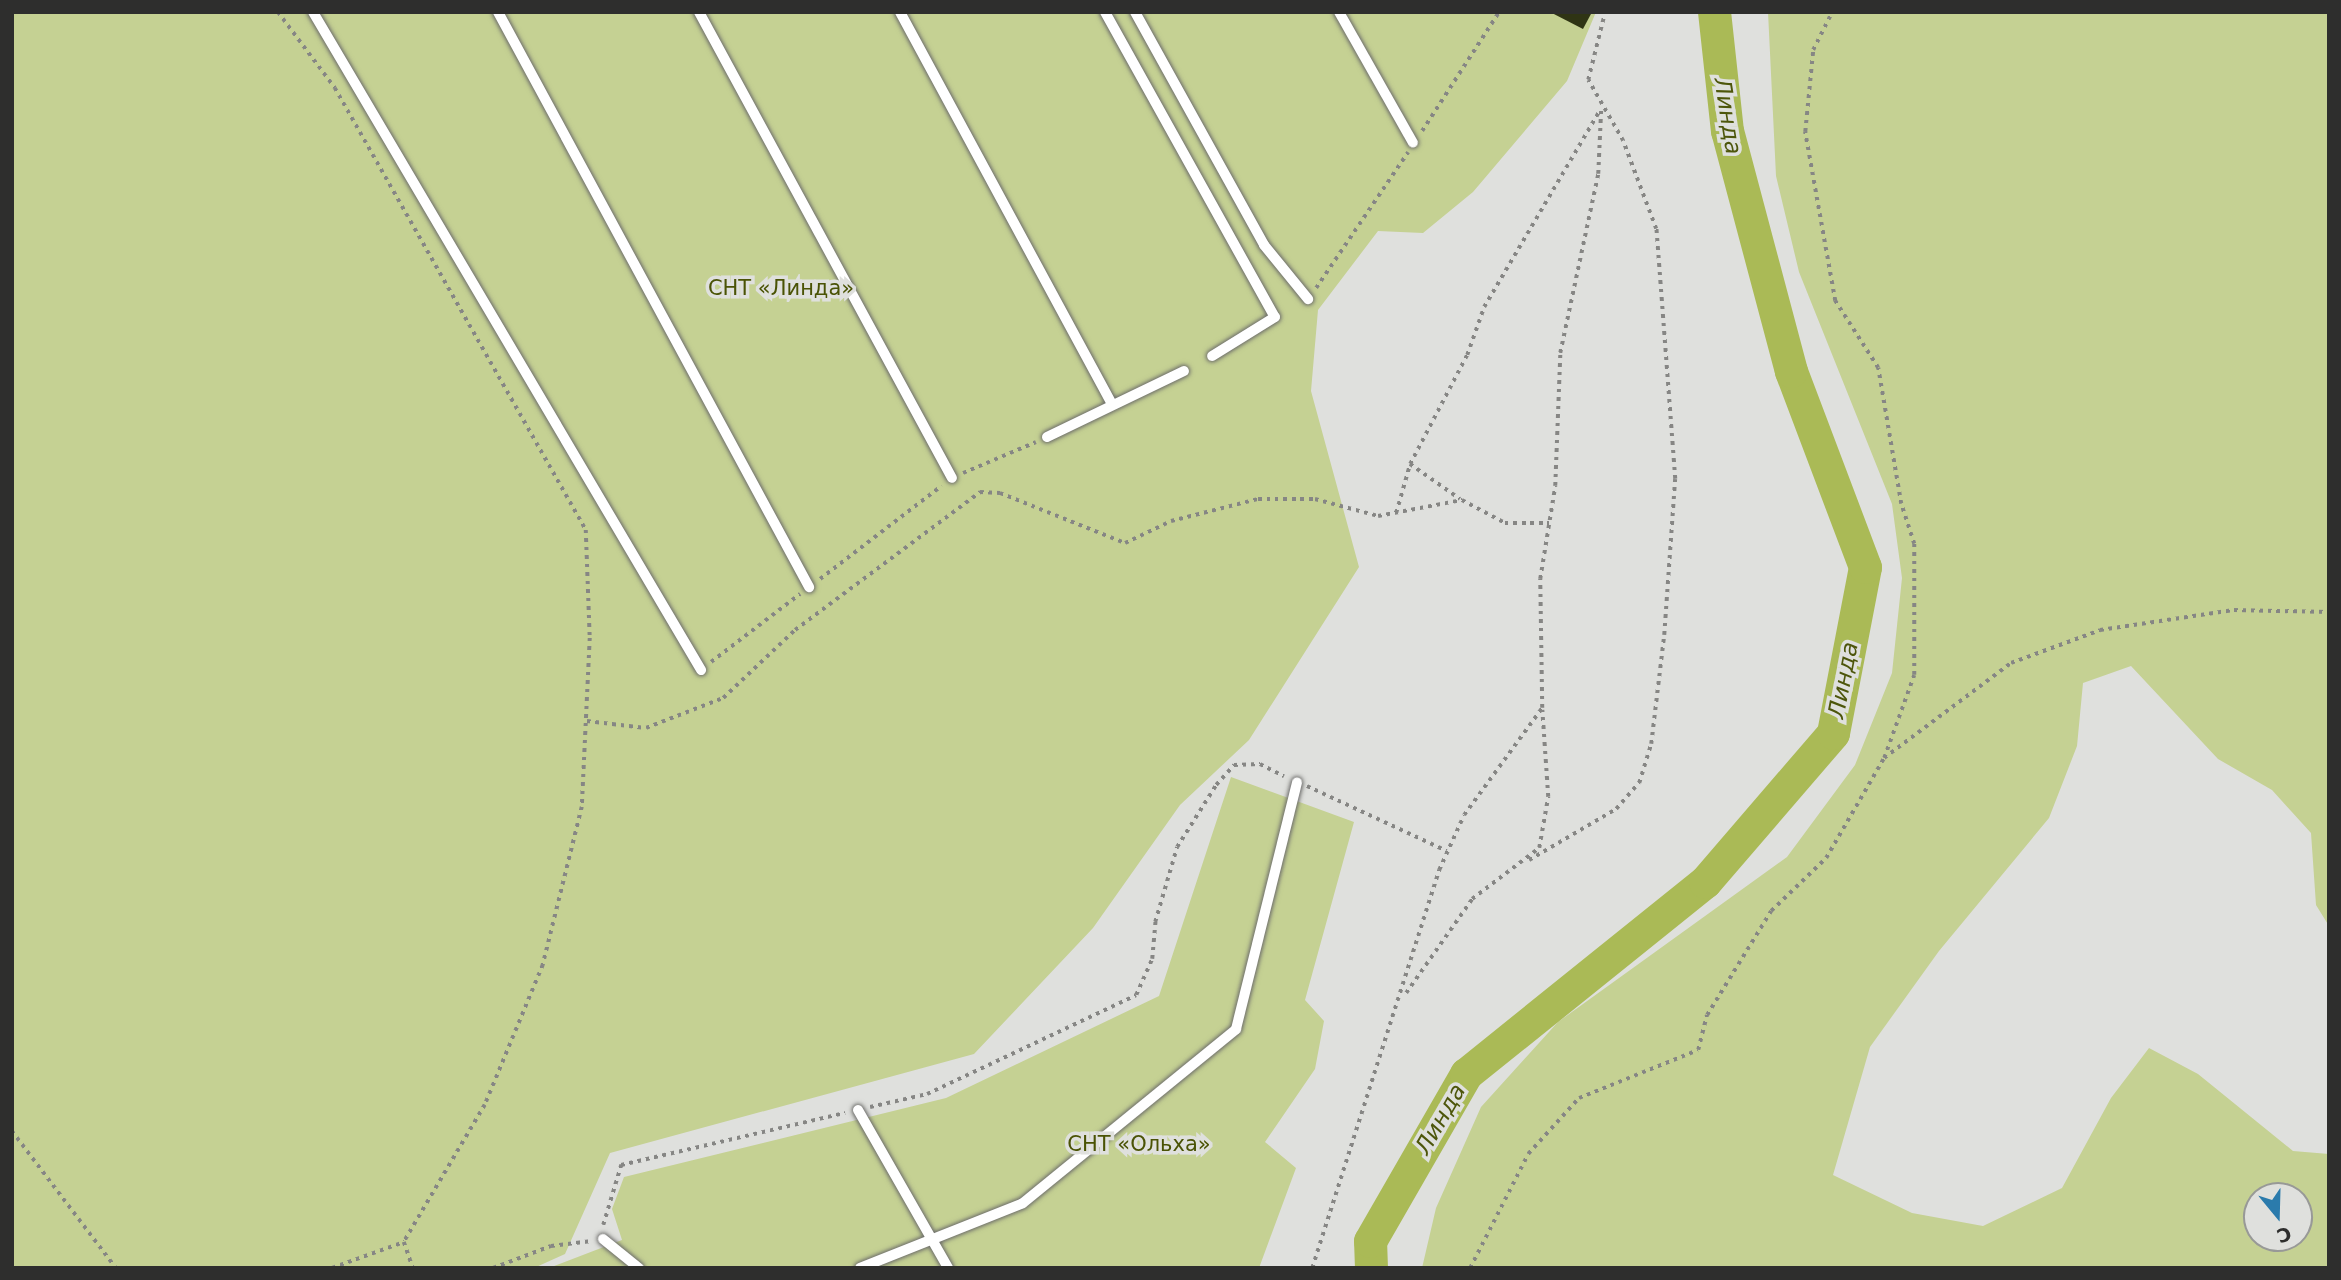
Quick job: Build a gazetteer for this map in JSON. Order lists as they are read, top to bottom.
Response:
{
  "water": ["Линда"],
  "parks": ["СНТ «Линда»", "СНТ «Ольха»"],
  "north": "bottom"
}
